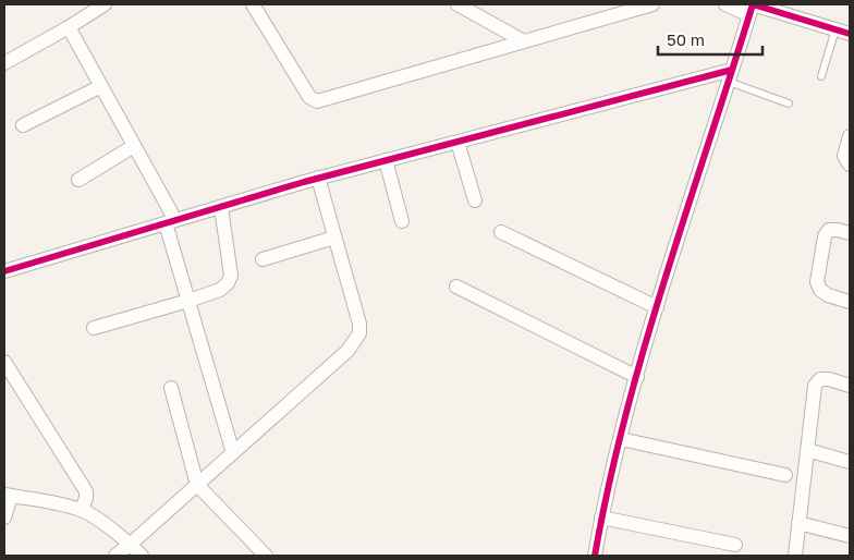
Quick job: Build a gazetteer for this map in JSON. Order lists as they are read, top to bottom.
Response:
{
  "scale_bar": "50 m"
}
